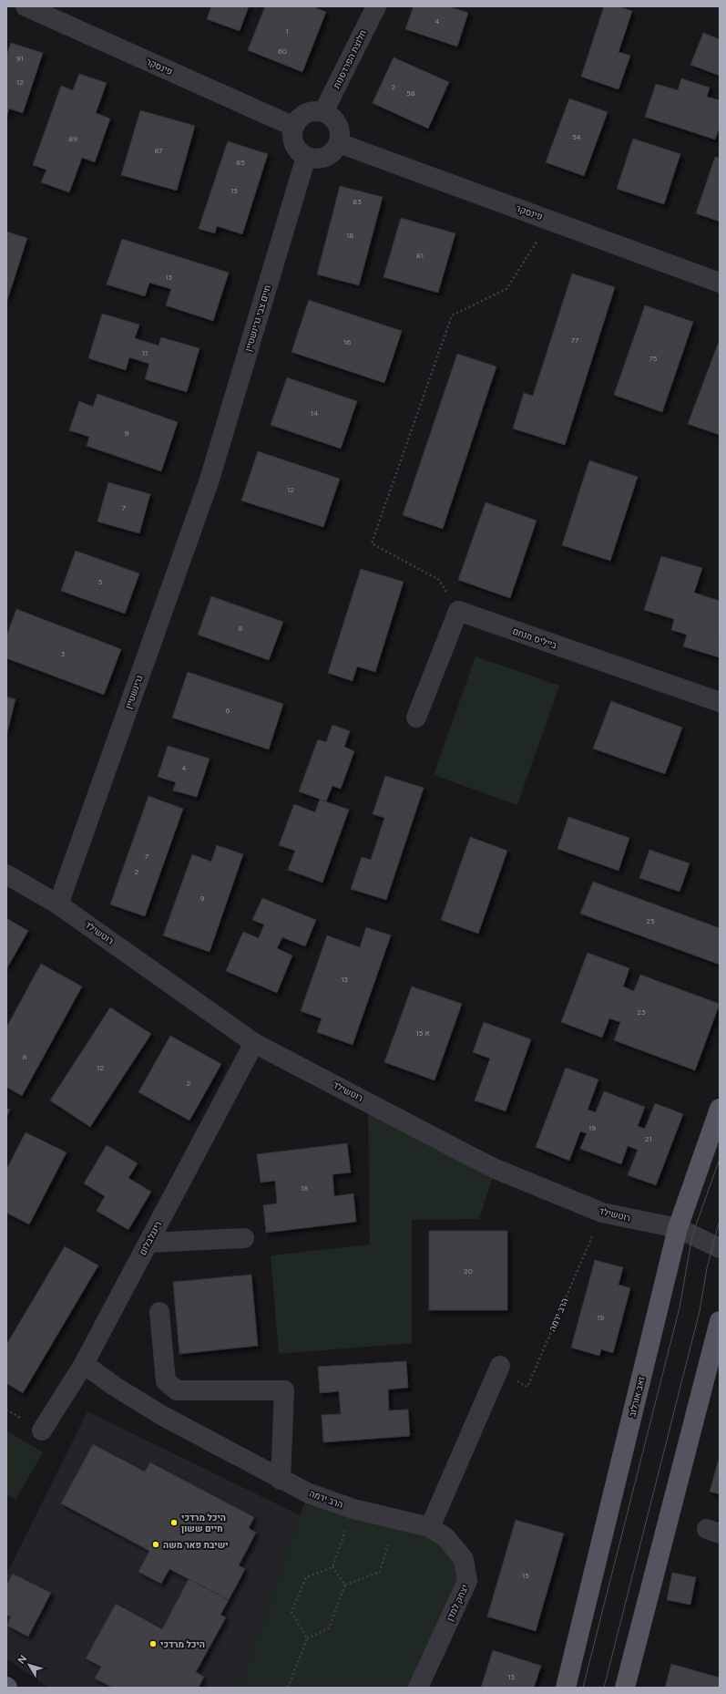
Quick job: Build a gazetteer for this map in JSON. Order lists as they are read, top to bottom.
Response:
{
  "streets": {
    "main road": ["זאב אורלוב"],
    "street": [
      "חלוצת הפרדסנות",
      "פינסקר",
      "חיים צבי גרינשטיין",
      "בייליס מנחם",
      "גרינשטיין",
      "רוטשילד",
      "רינגלבלום",
      "הרב ירמה",
      "יצחק למדן"
    ]
  },
  "crossings": [
    ["חלוצת הפרדסנות", "פינסקר"],
    ["חלוצת הפרדסנות", "חיים צבי גרינשטיין"],
    ["פינסקר", "חיים צבי גרינשטיין"],
    ["חיים צבי גרינשטיין", "גרינשטיין"],
    ["גרינשטיין", "רוטשילד"],
    ["רוטשילד", "רינגלבלום"],
    ["רוטשילד", "הרב ירמה"],
    ["רוטשילד", "זאב אורלוב"],
    ["רינגלבלום", "הרב ירמה"],
    ["הרב ירמה", "יצחק למדן"]
  ],
  "places": ["היכל מרדכי חיים ששון", "ישיבת פאר משה", "היכל מרדכי"],
  "house_numbers": [
    "4",
    "1",
    "60",
    "91",
    "12",
    "2",
    "58",
    "54",
    "89",
    "87",
    "85",
    "15",
    "83",
    "18",
    "81",
    "13",
    "77",
    "16",
    "11",
    "75",
    "14",
    "9",
    "12",
    "7",
    "5",
    "8",
    "3",
    "6",
    "4",
    "7",
    "2",
    "9",
    "25",
    "13",
    "23",
    "15 א",
    "8",
    "12",
    "2",
    "19",
    "21",
    "18",
    "20",
    "19",
    "15",
    "13"
  ],
  "north": "top left"
}
